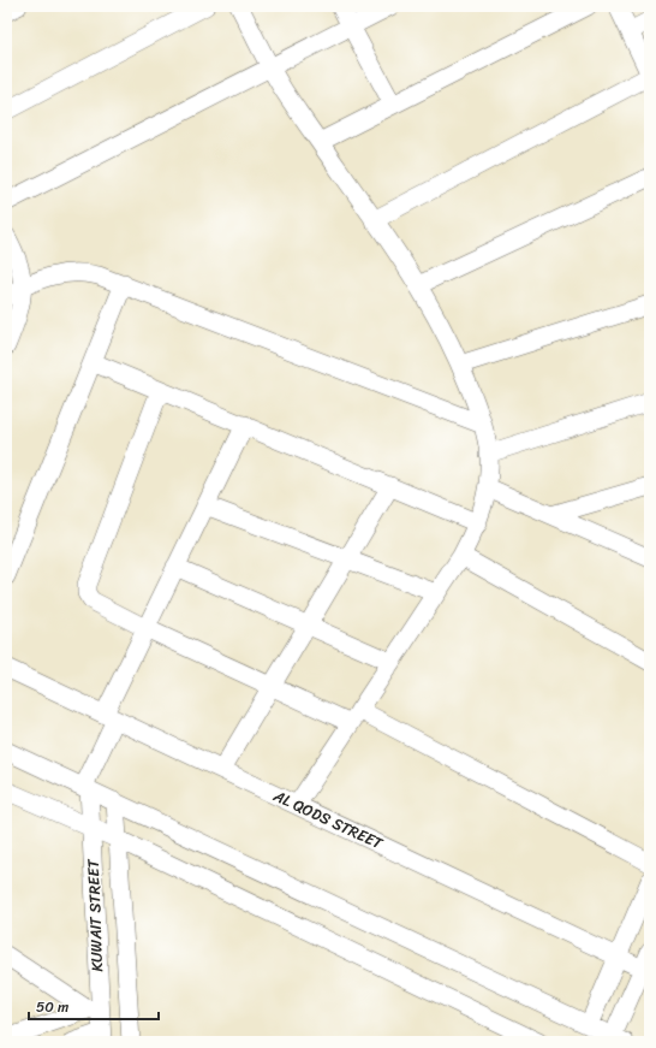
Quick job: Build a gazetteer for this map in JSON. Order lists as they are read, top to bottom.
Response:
{
  "streets": {
    "street": ["AL QODS STREET", "KUWAIT STREET"]
  },
  "scale_bar": "50 m"
}
